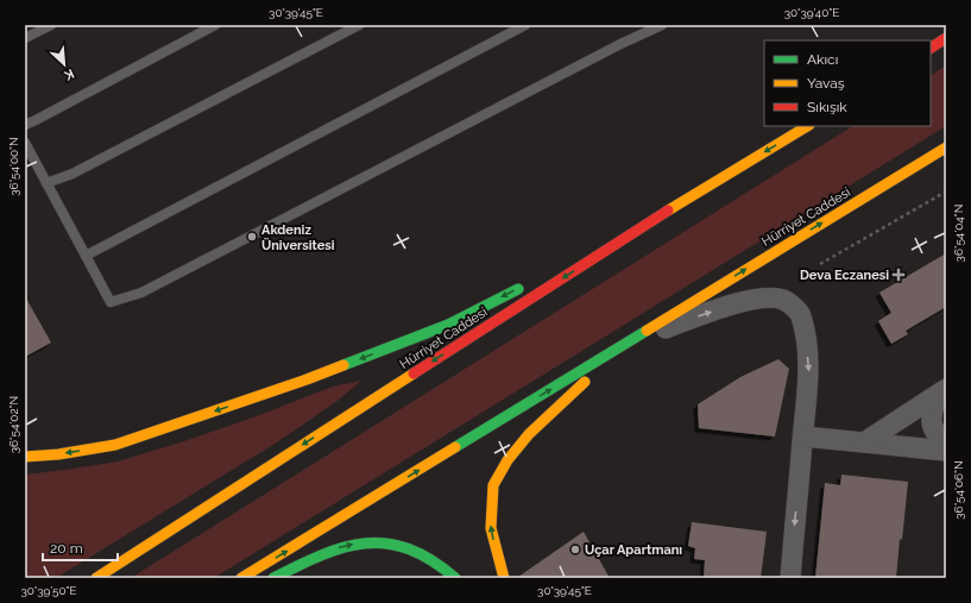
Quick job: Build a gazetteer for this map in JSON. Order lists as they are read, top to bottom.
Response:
{
  "streets": {
    "highway": ["Hürriyet Caddesi"]
  },
  "places": {
    "other": ["Akdeniz Üniversitesi", "Uçar Apartmanı"],
    "health": ["Deva Eczanesi"]
  },
  "legend": ["Akıcı", "Yavaş", "Sıkışık"],
  "scale_bar": "20 m",
  "north": "bottom right",
  "coordinates": [
    "30°39'45\"E",
    "30°39'40\"E",
    "36°54'00\"N",
    "36°54'04\"N",
    "36°54'02\"N",
    "36°54'06\"N",
    "30°39'50\"E"
  ]
}
